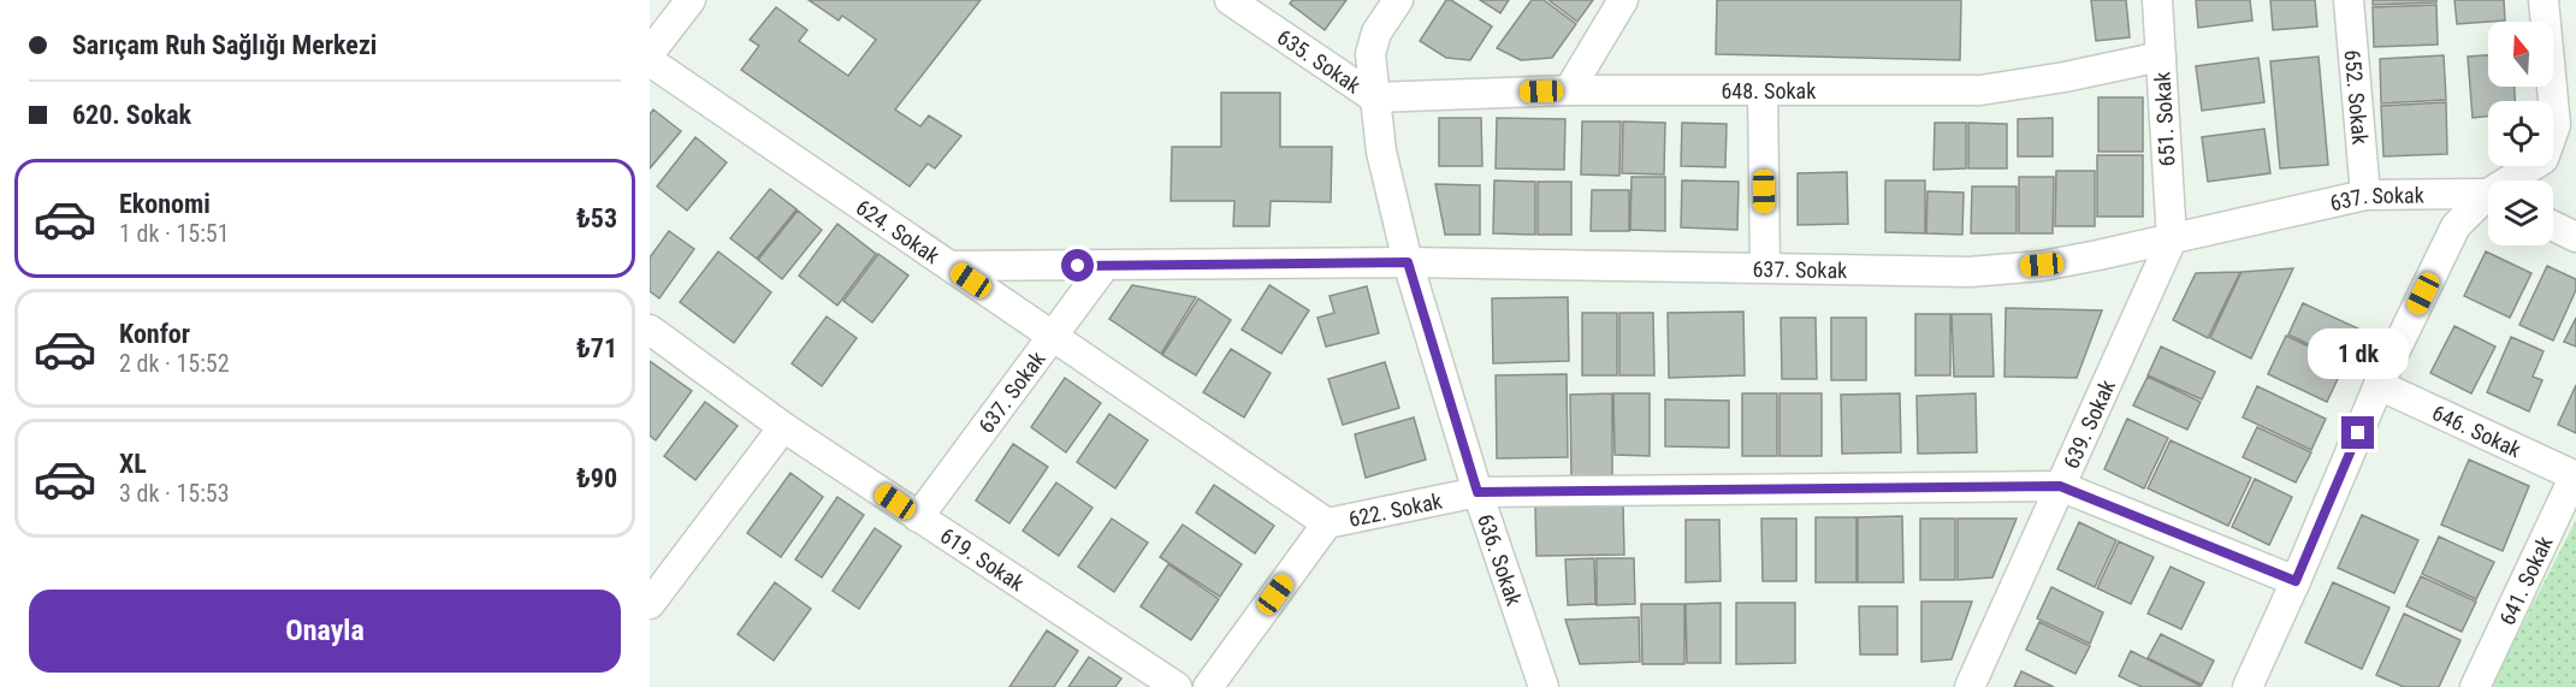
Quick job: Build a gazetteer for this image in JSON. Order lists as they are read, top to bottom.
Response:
{
  "streets": {
    "street": [
      "635. Sokak",
      "648. Sokak",
      "652. Sokak",
      "651. Sokak",
      "637. Sokak",
      "624. Sokak",
      "639. Sokak",
      "646. Sokak",
      "622. Sokak",
      "619. Sokak",
      "636. Sokak",
      "641. Sokak"
    ]
  },
  "crossings": [
    ["635. Sokak", "648. Sokak"],
    ["635. Sokak", "636. Sokak"],
    ["648. Sokak", "651. Sokak"],
    ["648. Sokak", "636. Sokak"],
    ["652. Sokak", "637. Sokak"],
    ["651. Sokak", "637. Sokak"],
    ["651. Sokak", "639. Sokak"],
    ["637. Sokak", "624. Sokak"],
    ["637. Sokak", "639. Sokak"],
    ["637. Sokak", "619. Sokak"],
    ["637. Sokak", "636. Sokak"],
    ["624. Sokak", "622. Sokak"],
    ["639. Sokak", "622. Sokak"],
    ["646. Sokak", "641. Sokak"],
    ["622. Sokak", "636. Sokak"]
  ],
  "north": "top",
  "page": {
    "banner": ["Sarıçam Ruh Sağlığı Merkezi", "620. Sokak"],
    "list": [
      {
        "name": "Ekonomi",
        "note": "1 dk · 15:51",
        "value": "₺53"
      },
      {
        "name": "Konfor",
        "note": "2 dk · 15:52",
        "value": "₺71"
      },
      {
        "name": "XL",
        "note": "3 dk · 15:53",
        "value": "₺90"
      }
    ],
    "bubble": "1 dk",
    "buttons": "Onayla"
  }
}
